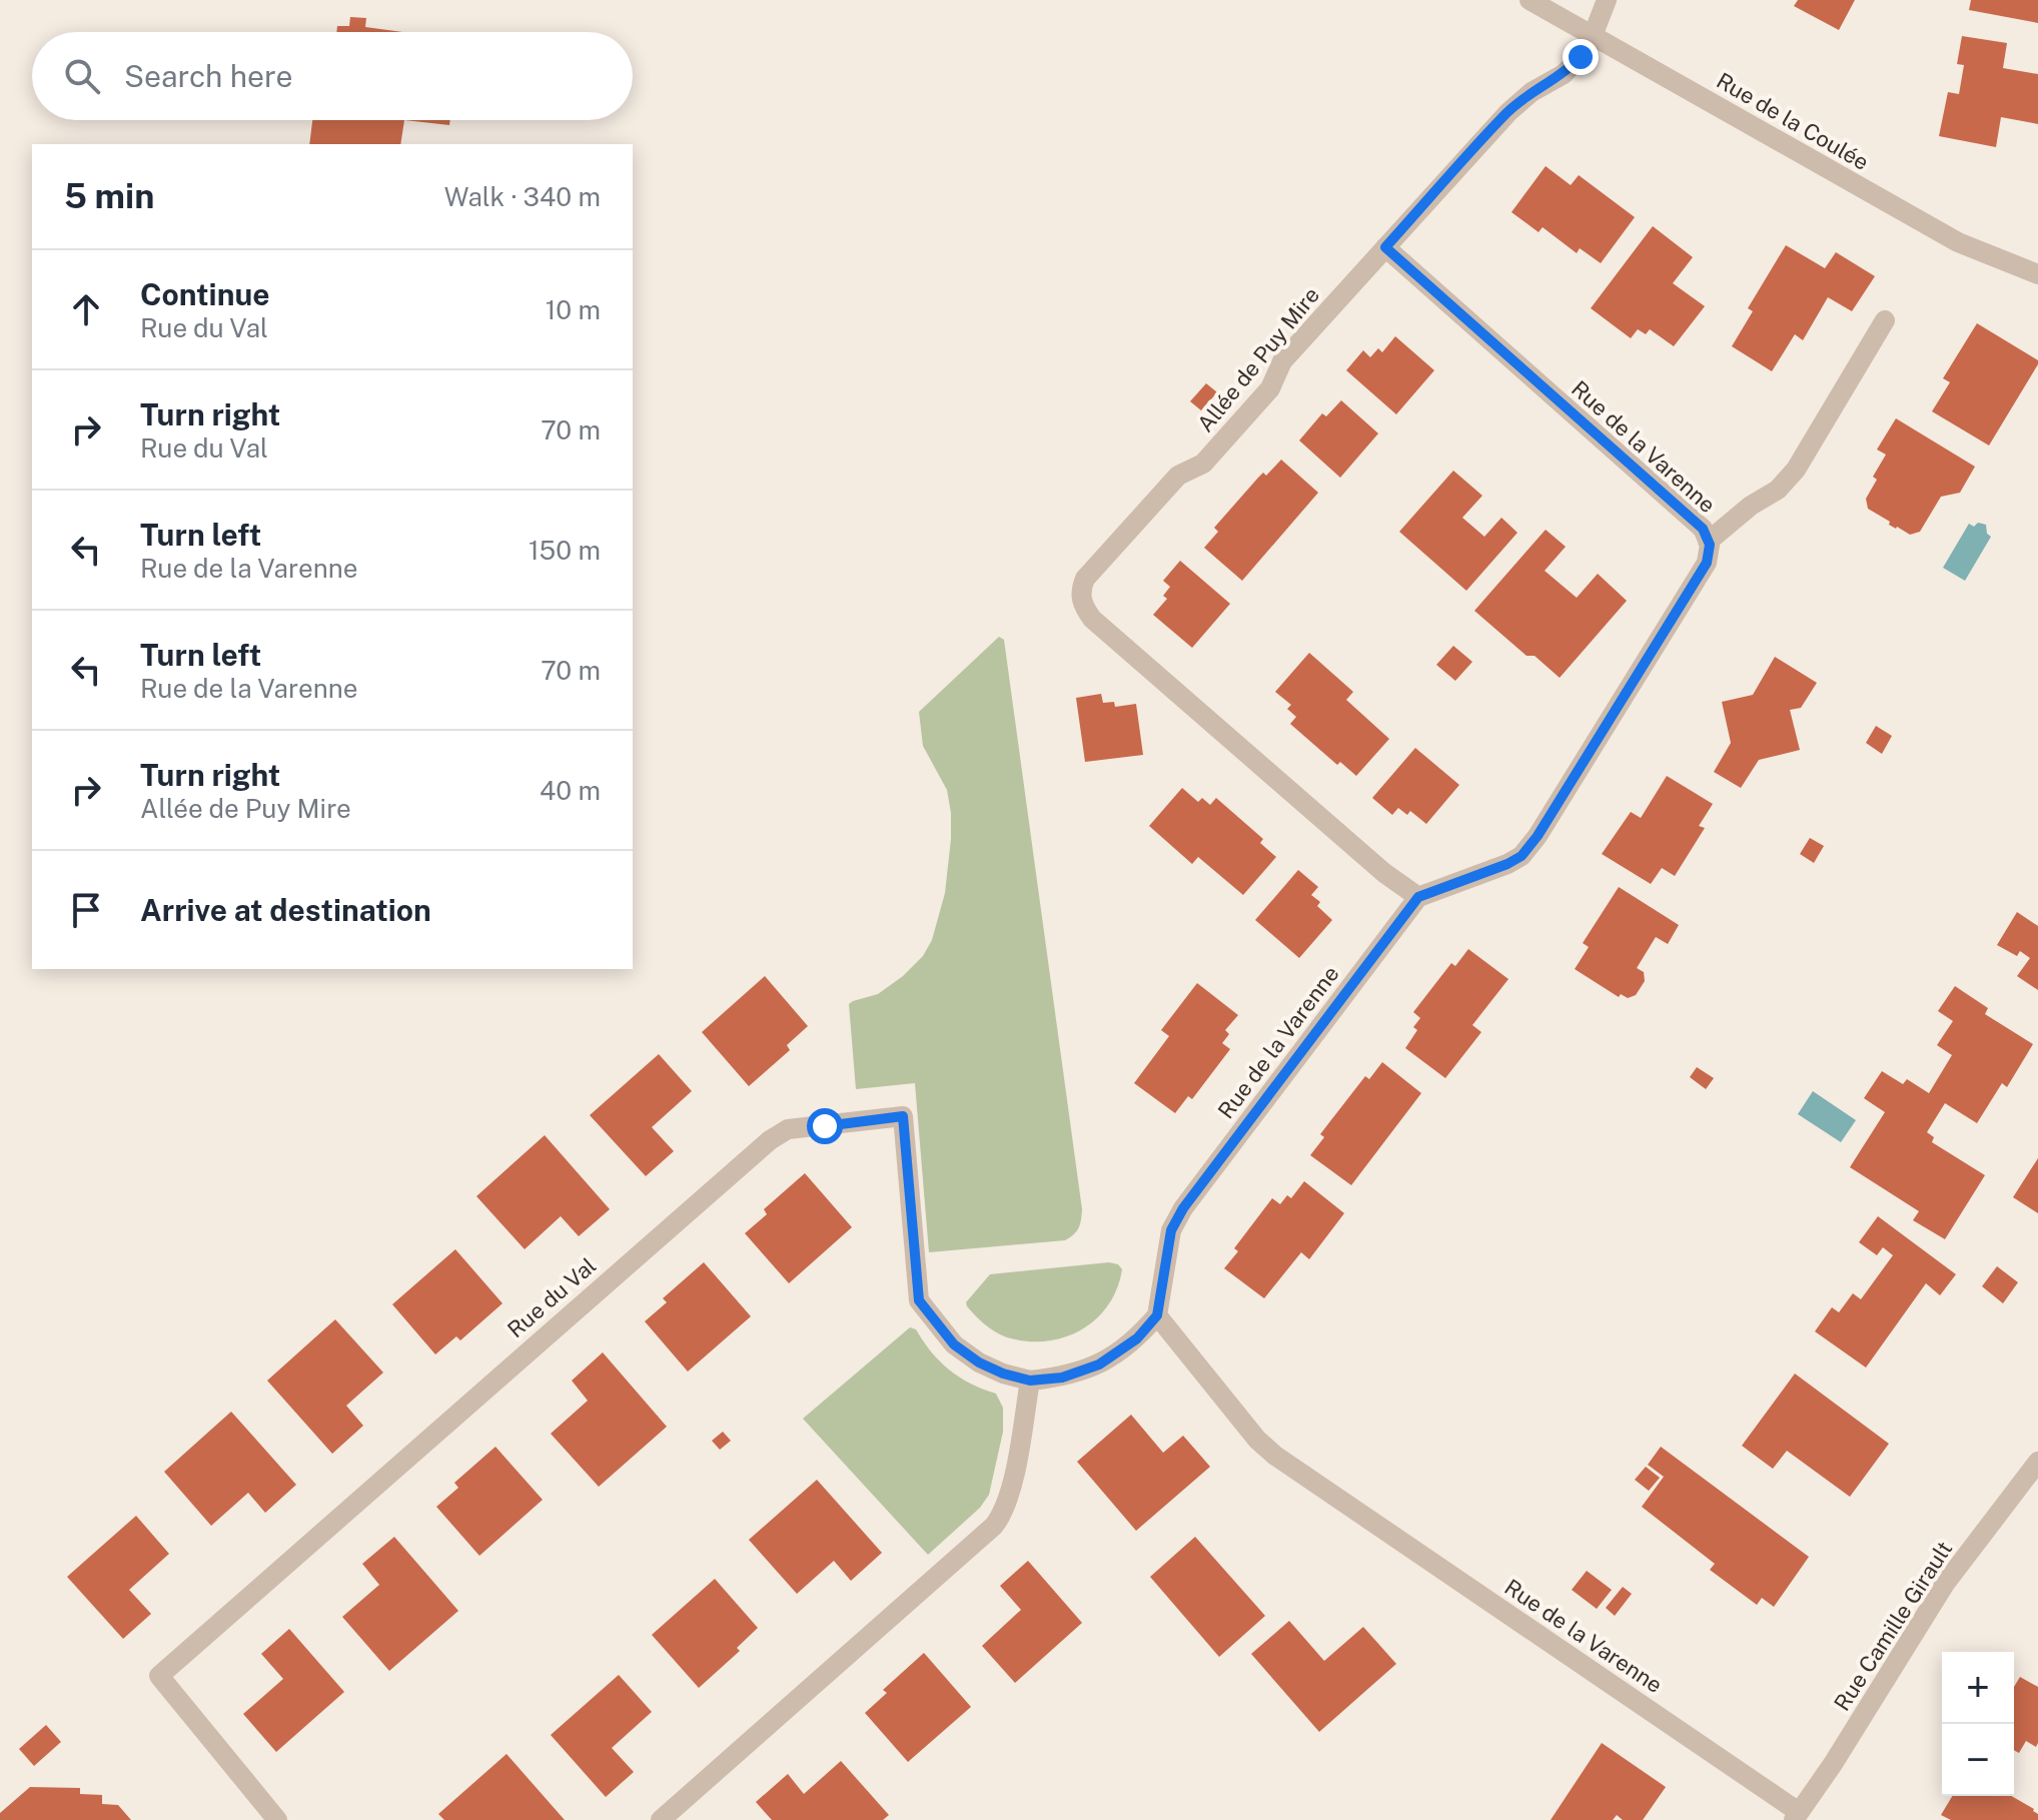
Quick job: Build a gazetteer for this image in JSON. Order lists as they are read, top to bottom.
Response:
{
  "streets": {
    "street": [
      "Rue de la Coulée",
      "Allée de Puy Mire",
      "Rue de la Varenne",
      "Rue du Val",
      "Rue Camille Girault"
    ]
  },
  "crossings": [
    ["Rue de la Coulée", "Allée de Puy Mire"],
    ["Allée de Puy Mire", "Rue de la Varenne"],
    ["Rue de la Varenne", "Rue du Val"],
    ["Rue de la Varenne", "Rue Camille Girault"]
  ],
  "page": {
    "search": "Search here",
    "heading": ["5 min", "Walk · 340 m"],
    "list": [
      ["Continue", "Rue du Val", "10 m"],
      ["Turn right", "Rue du Val", "70 m"],
      ["Turn left", "Rue de la Varenne", "150 m"],
      ["Turn left", "Rue de la Varenne", "70 m"],
      ["Turn right", "Allée de Puy Mire", "40 m"],
      "Arrive at destination"
    ],
    "map_buttons": ["+", "−"]
  }
}
